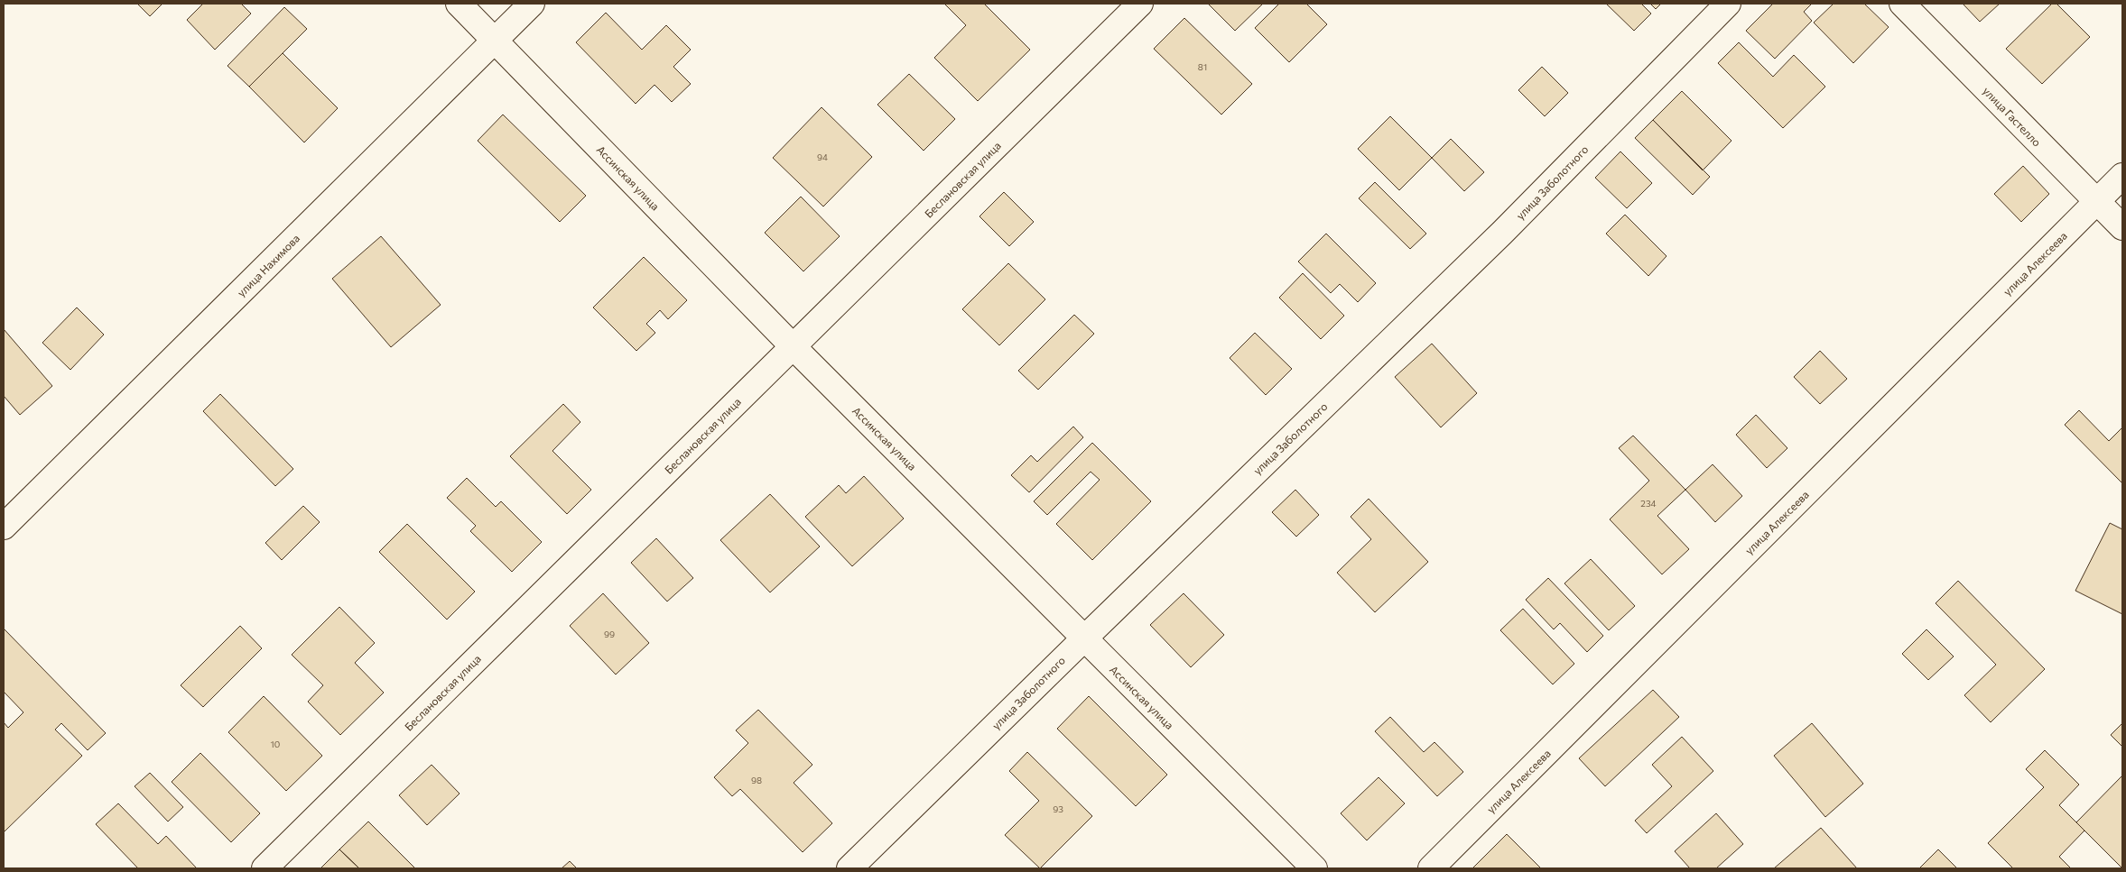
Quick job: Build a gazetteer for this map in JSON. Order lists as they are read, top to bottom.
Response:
{
  "streets": {
    "street": [
      "улица Гастелло",
      "Ассинская улица",
      "Беслановская улица",
      "улица Заболотного",
      "улица Алексеева",
      "улица Нахимова"
    ]
  },
  "crossings": [
    ["улица Гастелло", "улица Алексеева"],
    ["Ассинская улица", "Беслановская улица"],
    ["Ассинская улица", "улица Заболотного"],
    ["Ассинская улица", "улица Нахимова"]
  ],
  "house_numbers": [
    "81",
    "94",
    "234",
    "99",
    "10",
    "98",
    "93"
  ]
}
